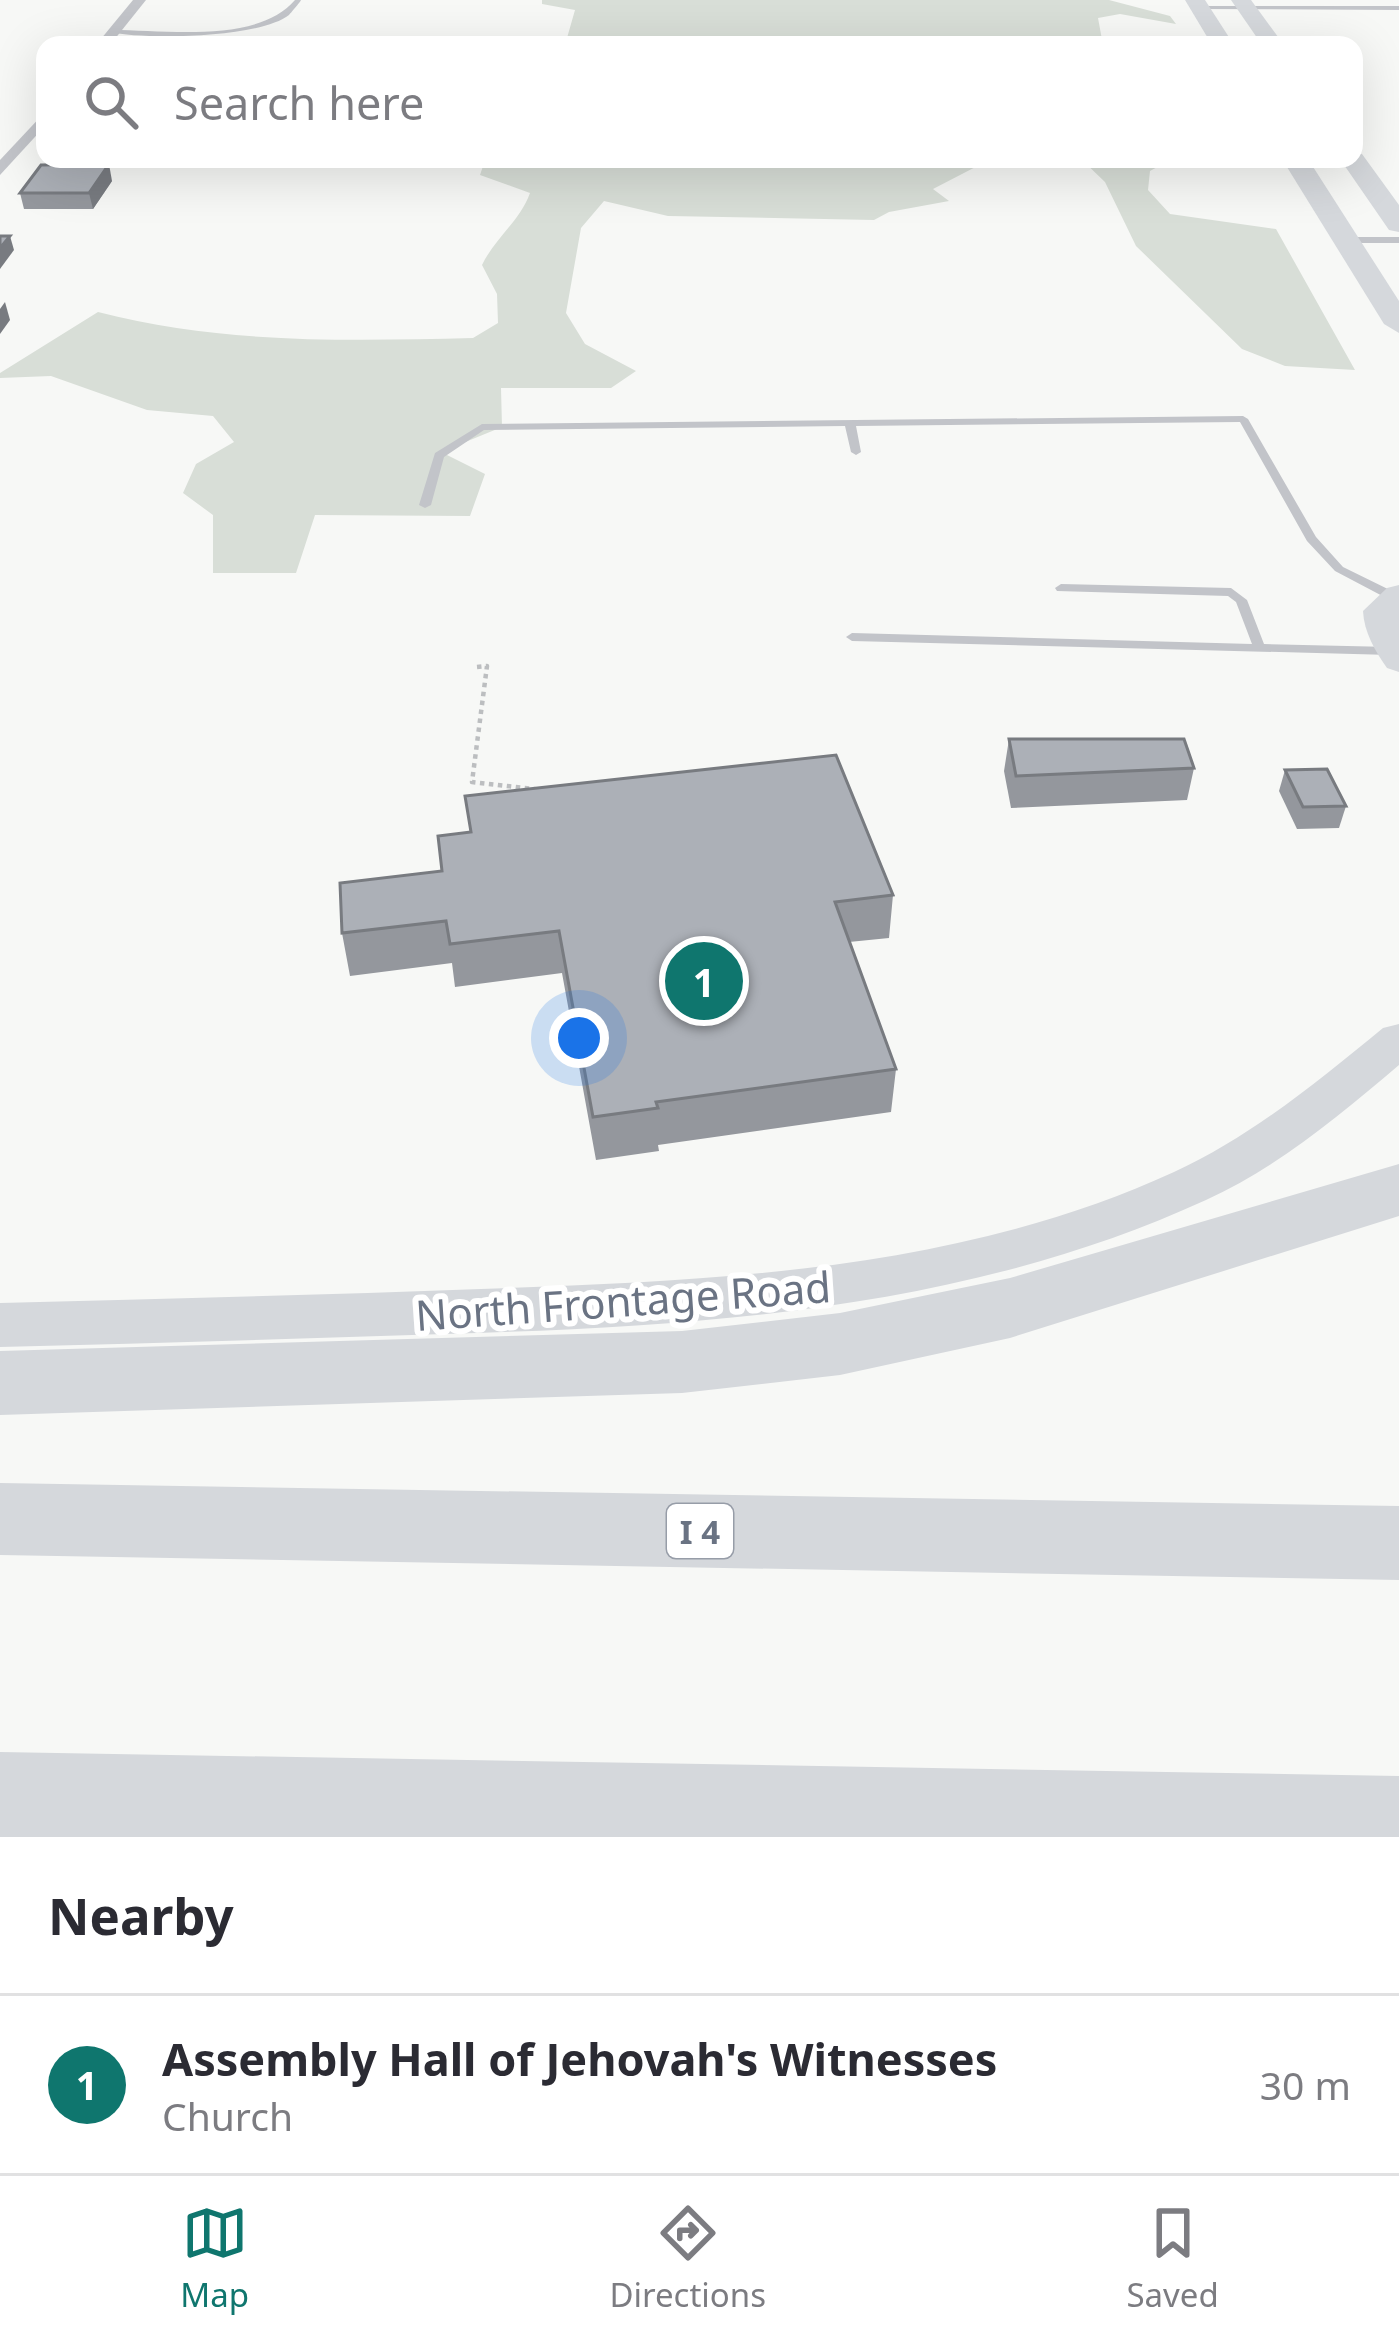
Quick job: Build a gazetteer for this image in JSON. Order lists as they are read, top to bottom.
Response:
{
  "streets": {
    "highway": ["I 4"],
    "street": ["North Frontage Road"]
  },
  "page": {
    "search": "Search here",
    "pins": "1",
    "heading": "Nearby",
    "list": [
      {
        "mark": "1",
        "name": "Assembly Hall of Jehovah's Witnesses",
        "note": "Church",
        "value": "30 m"
      }
    ],
    "nav": ["Map", "Directions", "Saved"]
  }
}
